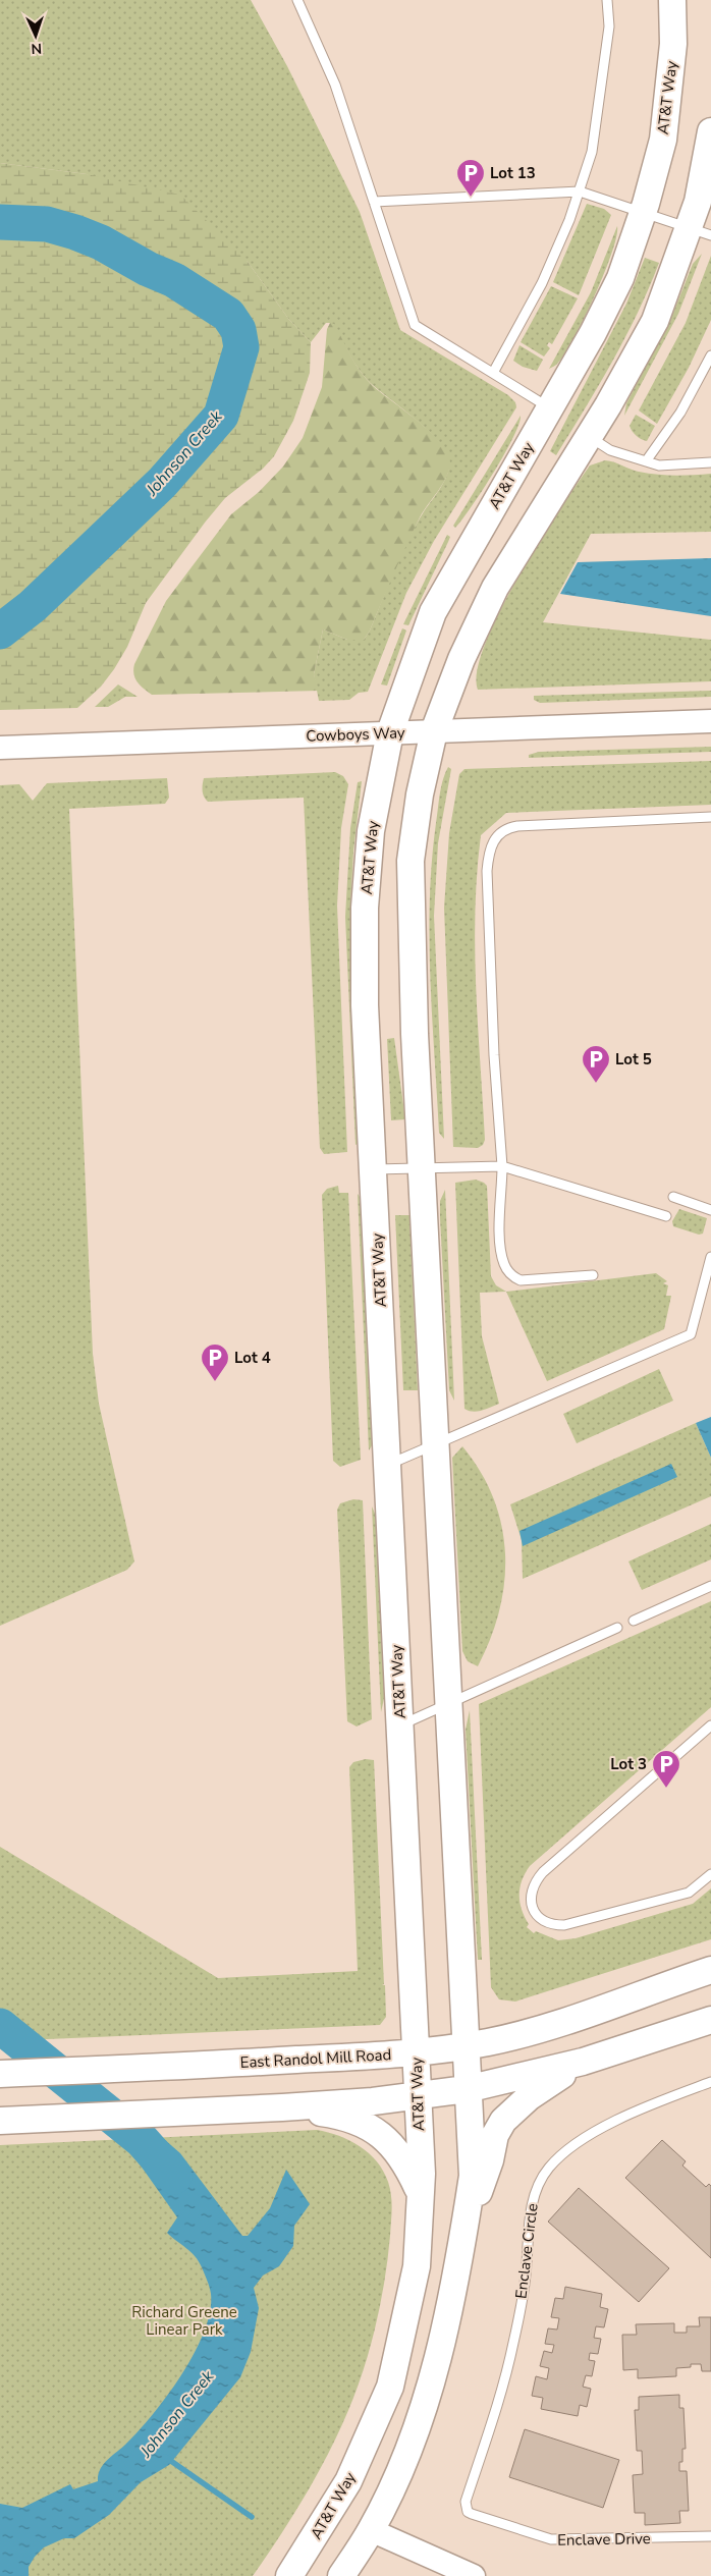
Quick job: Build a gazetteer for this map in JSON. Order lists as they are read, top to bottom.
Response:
{
  "streets": {
    "main road": ["AT&T Way", "East Randol Mill Road"],
    "street": ["Cowboys Way"],
    "lane": ["Enclave Circle", "Enclave Drive"]
  },
  "crossings": [
    ["AT&T Way", "Cowboys Way"],
    ["AT&T Way", "East Randol Mill Road"],
    ["Enclave Circle", "Enclave Drive"]
  ],
  "water": ["Johnson Creek"],
  "parks": ["Richard Greene Linear Park"],
  "places": {
    "parking": [
      "Lot 13",
      "Lot 5",
      "Lot 4",
      "Lot 3"
    ]
  },
  "north": "bottom"
}
